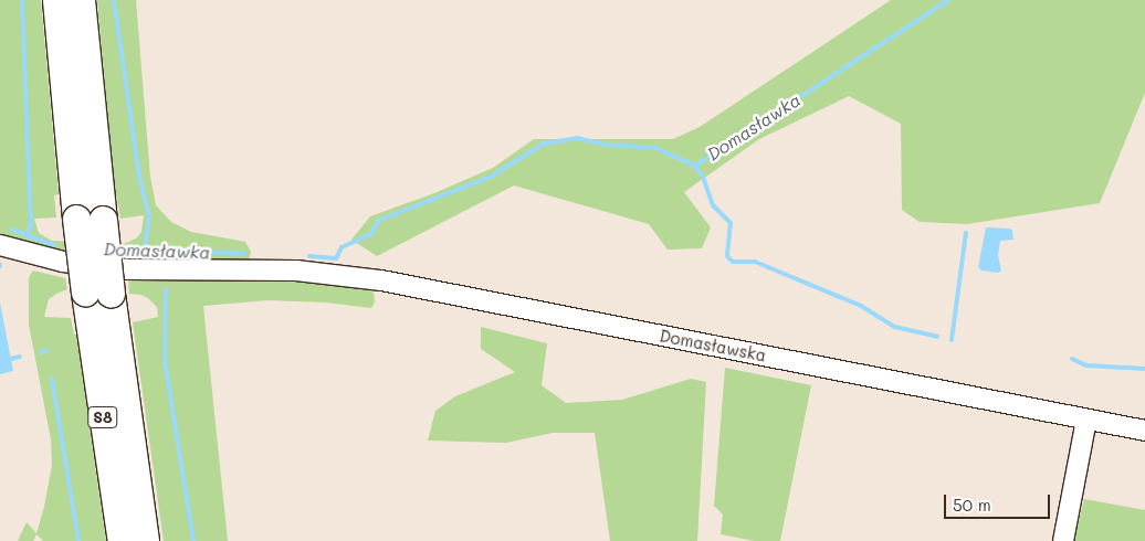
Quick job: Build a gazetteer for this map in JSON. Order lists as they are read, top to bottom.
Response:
{
  "streets": {
    "highway": ["S8"],
    "street": ["Domasławska"]
  },
  "water": ["Domasławka"],
  "scale_bar": "50 m"
}
